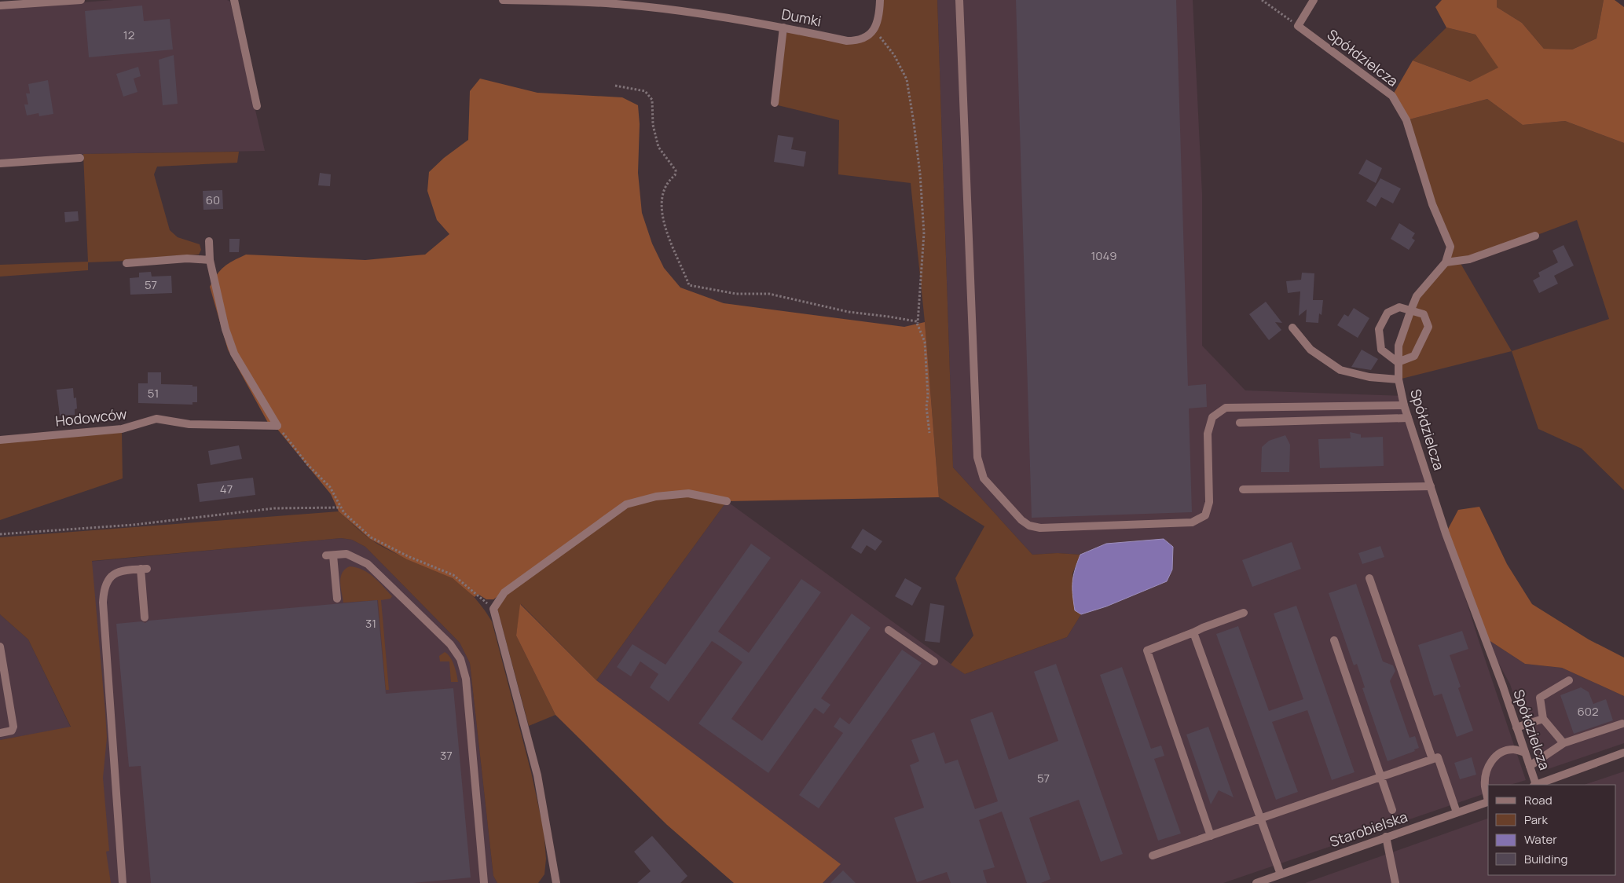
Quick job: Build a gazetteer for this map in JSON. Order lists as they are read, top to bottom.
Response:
{
  "streets": {
    "street": [
      "Dumki",
      "Spółdzielcza",
      "Hodowców",
      "Starobielska"
    ]
  },
  "house_numbers": [
    "12",
    "60",
    "1049",
    "57",
    "51",
    "47",
    "31",
    "602",
    "37",
    "57"
  ],
  "legend": [
    "Road",
    "Park",
    "Water",
    "Building"
  ]
}
